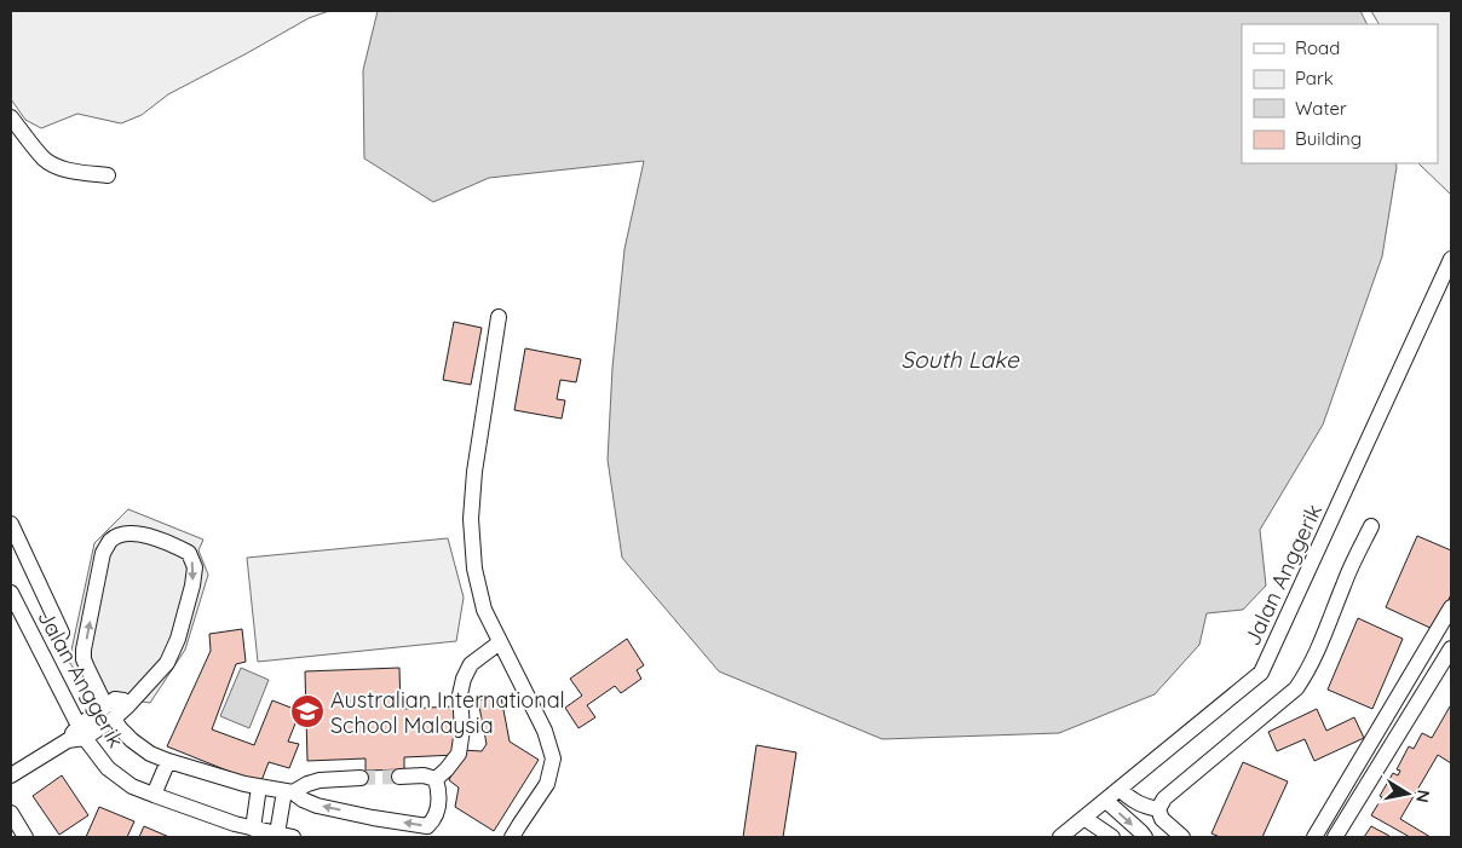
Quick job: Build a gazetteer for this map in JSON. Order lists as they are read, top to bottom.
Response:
{
  "streets": {
    "street": ["Jalan Anggerik"]
  },
  "water": ["South Lake"],
  "places": {
    "school or university": ["Australian International School Malaysia"]
  },
  "legend": [
    "Road",
    "Park",
    "Water",
    "Building"
  ],
  "north": "right"
}
